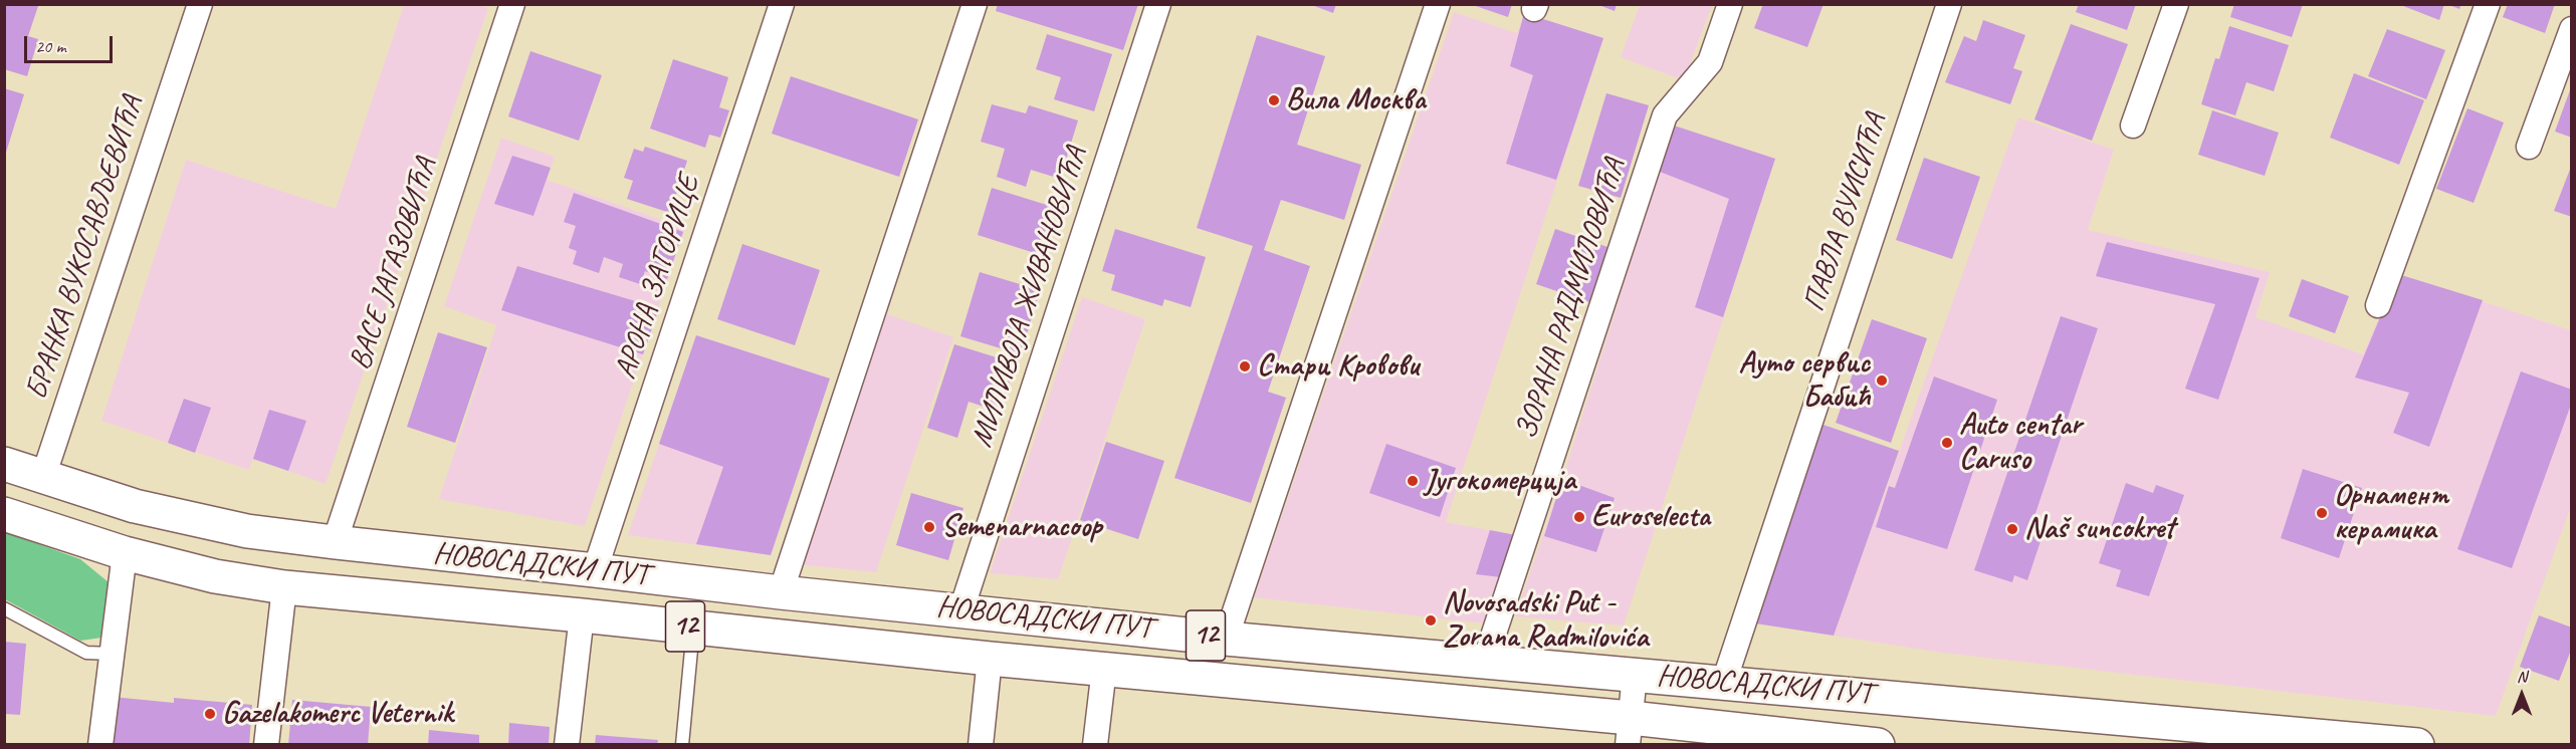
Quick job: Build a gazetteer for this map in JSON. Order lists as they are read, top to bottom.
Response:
{
  "streets": {
    "main road": ["НОВОСАДСКИ ПУТ", "12"],
    "street": [
      "ПАВЛА ВУИСИЋА",
      "БРАНКА ВУКОСАВЉЕВИЋА",
      "ВАСЕ ЈАГАЗОВИЋА",
      "АРОНА ЗАГОРИЦЕ",
      "МИЛИВОЈА ЖИВАНОВИЋА",
      "ЗОРАНА РАДМИЛОВИЋА"
    ]
  },
  "crossings": [
    ["ПАВЛА ВУИСИЋА", "НОВОСАДСКИ ПУТ"],
    ["БРАНКА ВУКОСАВЉЕВИЋА", "НОВОСАДСКИ ПУТ"],
    ["ВАСЕ ЈАГАЗОВИЋА", "НОВОСАДСКИ ПУТ"],
    ["АРОНА ЗАГОРИЦЕ", "НОВОСАДСКИ ПУТ"],
    ["МИЛИВОЈА ЖИВАНОВИЋА", "НОВОСАДСКИ ПУТ"],
    ["ЗОРАНА РАДМИЛОВИЋА", "НОВОСАДСКИ ПУТ"]
  ],
  "places": [
    "Вила Москва",
    "Стари Кровови",
    "Ауто сервис Бабић",
    "Auto centar Caruso",
    "Југокомерција",
    "Орнамент керамика",
    "Euroselecta",
    "Semenarnacoop",
    "Naš suncokret",
    "Novosadski Put - Zorana Radmilovića",
    "Gazelakomerc Veternik"
  ],
  "scale_bar": "20 m",
  "north": "top"
}
